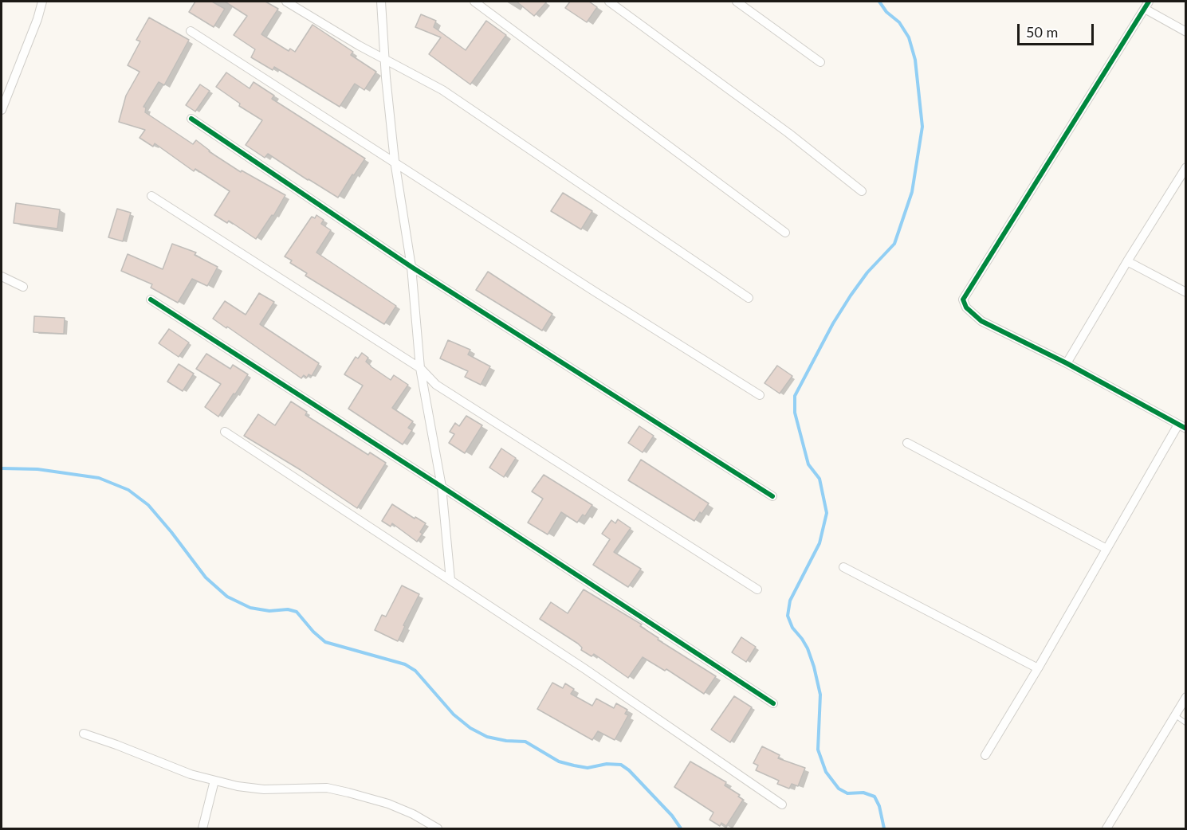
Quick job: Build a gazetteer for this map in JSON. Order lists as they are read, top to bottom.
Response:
{
  "scale_bar": "50 m"
}
